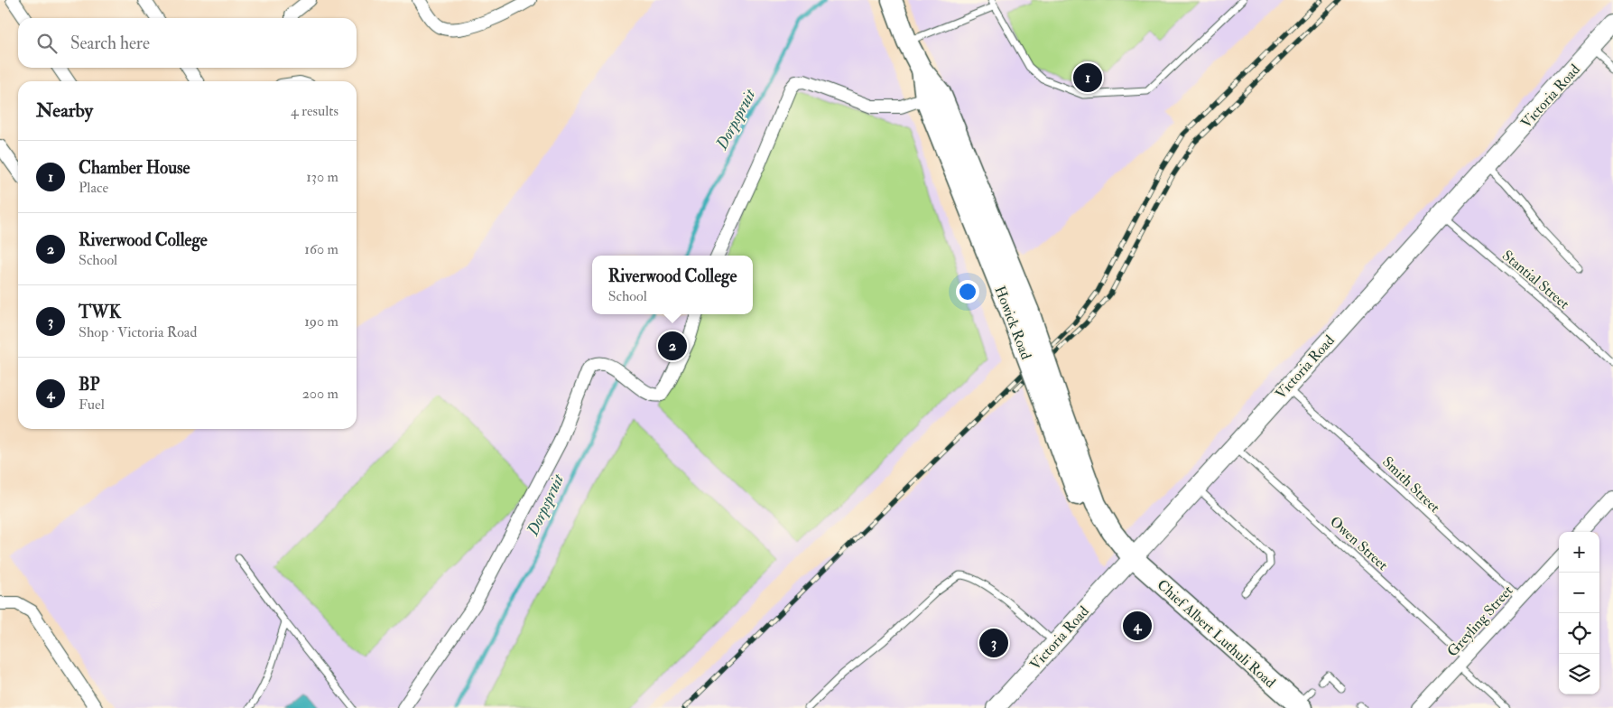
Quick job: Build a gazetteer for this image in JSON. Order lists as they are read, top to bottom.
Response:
{
  "streets": {
    "main road": ["Victoria Road", "Howick Road", "Chief Albert Luthuli Road"],
    "street": ["Greyling Street"],
    "lane": ["Stantial Street", "Smith Street", "Owen Street"]
  },
  "crossings": [
    ["Victoria Road", "Stantial Street"],
    ["Victoria Road", "Howick Road"],
    ["Victoria Road", "Smith Street"],
    ["Victoria Road", "Owen Street"],
    ["Victoria Road", "Chief Albert Luthuli Road"],
    ["Howick Road", "Chief Albert Luthuli Road"],
    ["Smith Street", "Greyling Street"],
    ["Owen Street", "Greyling Street"]
  ],
  "water": ["Dorpspruit"],
  "page": {
    "search": "Search here",
    "pins": [
      "1",
      "2",
      "4",
      "3"
    ],
    "heading": ["Nearby", "4 results"],
    "list": [
      {
        "mark": "1",
        "name": "Chamber House",
        "note": "Place",
        "value": "130 m"
      },
      {
        "mark": "2",
        "name": "Riverwood College",
        "note": "School",
        "value": "160 m"
      },
      {
        "mark": "3",
        "name": "TWK",
        "note": "Shop · Victoria Road",
        "value": "190 m"
      },
      {
        "mark": "4",
        "name": "BP",
        "note": "Fuel",
        "value": "200 m"
      }
    ],
    "popup": ["Riverwood College", "School"],
    "map_buttons": ["+", "−"]
  }
}
